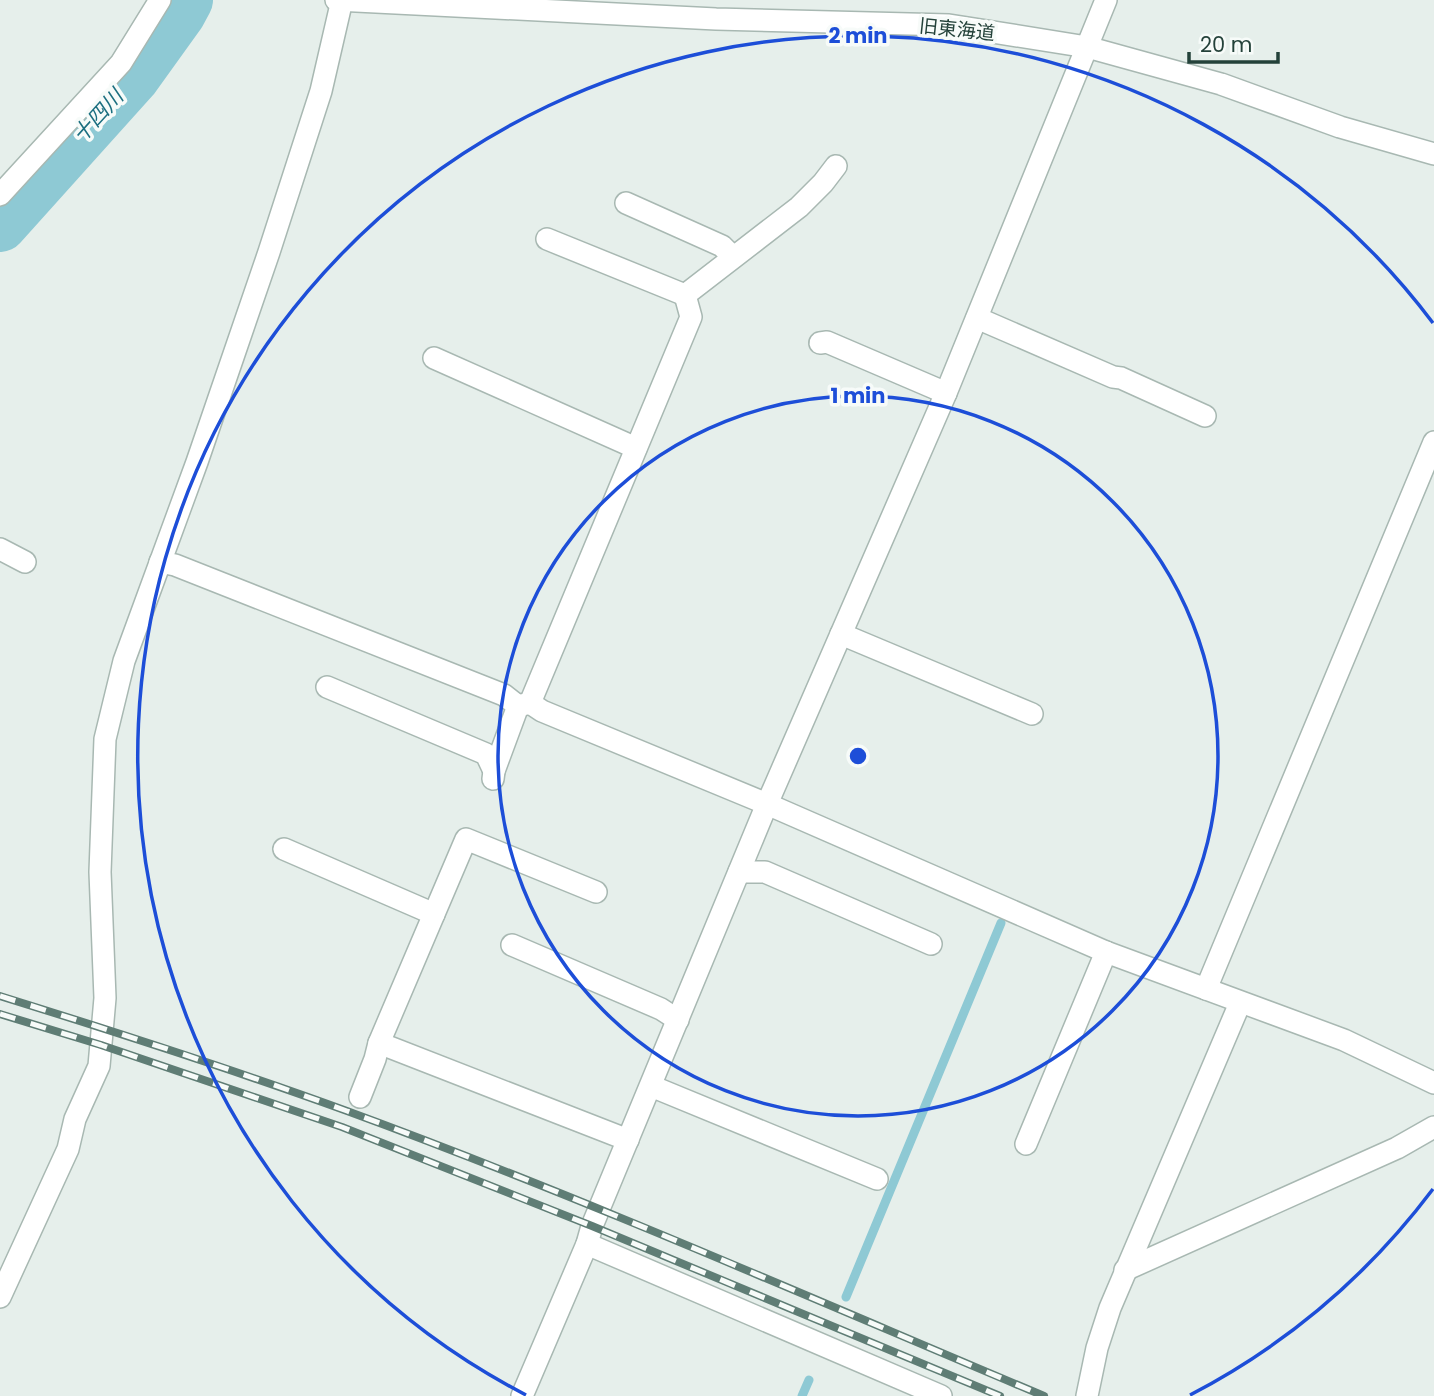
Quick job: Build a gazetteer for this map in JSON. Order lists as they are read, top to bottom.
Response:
{
  "streets": {
    "street": ["旧東海道"]
  },
  "water": ["十四川"],
  "scale_bar": "20 m",
  "rings": ["2 min", "1 min"]
}
